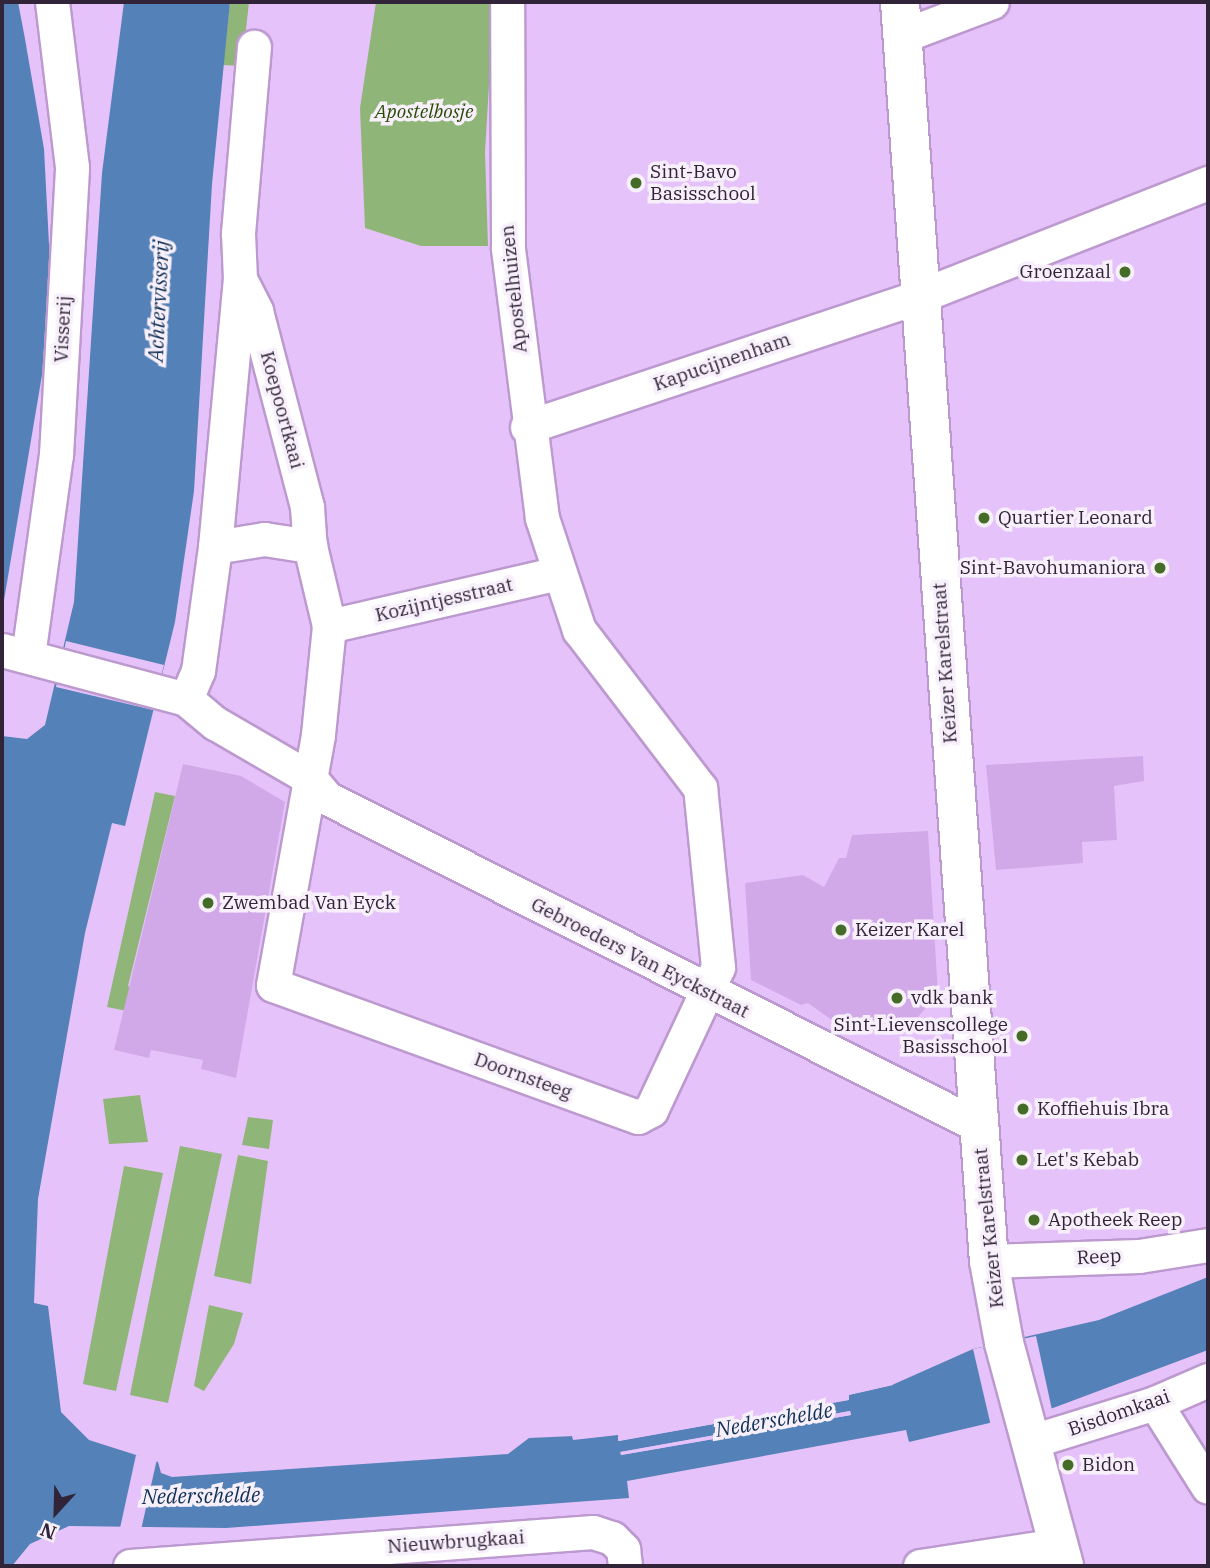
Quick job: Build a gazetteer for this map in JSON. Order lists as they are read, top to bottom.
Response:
{
  "streets": {
    "street": [
      "Apostelhuizen",
      "Visserij",
      "Kapucijnenham",
      "Koepoortkaai",
      "Kozijntjesstraat",
      "Keizer Karelstraat",
      "Gebroeders Van Eyckstraat",
      "Doornsteeg",
      "Reep",
      "Bisdomkaai",
      "Nieuwbrugkaai"
    ]
  },
  "crossings": [
    ["Apostelhuizen", "Kapucijnenham"],
    ["Apostelhuizen", "Kozijntjesstraat"],
    ["Apostelhuizen", "Doornsteeg"],
    ["Visserij", "Koepoortkaai"],
    ["Visserij", "Gebroeders Van Eyckstraat"],
    ["Kapucijnenham", "Keizer Karelstraat"],
    ["Koepoortkaai", "Kozijntjesstraat"],
    ["Koepoortkaai", "Gebroeders Van Eyckstraat"],
    ["Kozijntjesstraat", "Doornsteeg"],
    ["Keizer Karelstraat", "Gebroeders Van Eyckstraat"],
    ["Keizer Karelstraat", "Reep"],
    ["Keizer Karelstraat", "Bisdomkaai"],
    ["Gebroeders Van Eyckstraat", "Doornsteeg"]
  ],
  "water": ["Achtervisserij", "Nederschelde"],
  "parks": ["Apostelbosje"],
  "places": [
    "Sint-Bavo Basisschool",
    "Groenzaal",
    "Quartier Leonard",
    "Sint-Bavohumaniora",
    "Zwembad Van Eyck",
    "Keizer Karel",
    "vdk bank",
    "Sint-Lievenscollege Basisschool",
    "Koffiehuis Ibra",
    "Let's Kebab",
    "Apotheek Reep",
    "Bidon"
  ],
  "north": "bottom"
}
